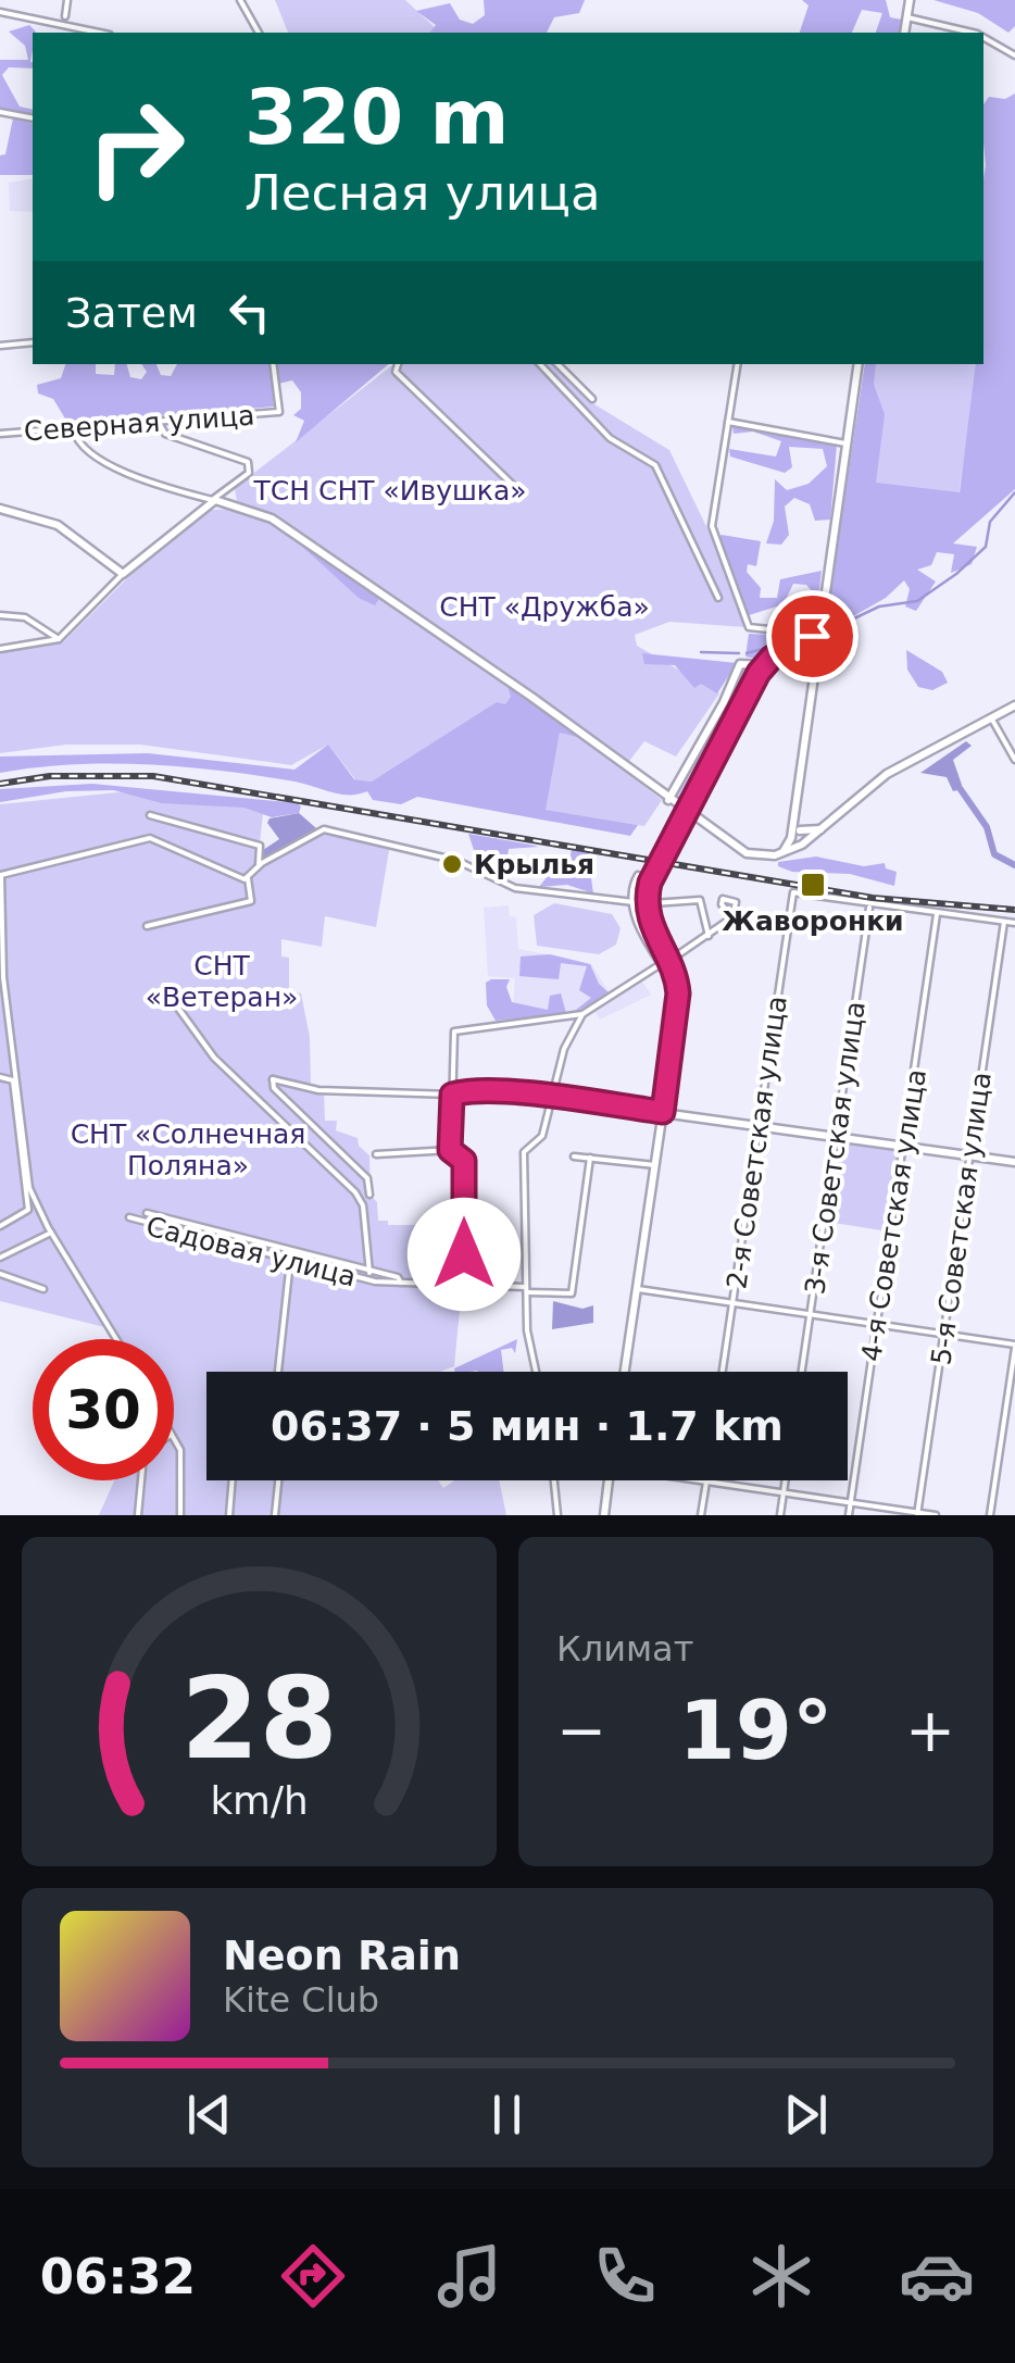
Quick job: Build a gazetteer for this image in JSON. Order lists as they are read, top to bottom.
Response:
{
  "streets": {
    "street": [
      "Северная улица",
      "2-я Советская улица",
      "3-я Советская улица",
      "4-я Советская улица",
      "5-я Советская улица",
      "Садовая улица"
    ]
  },
  "crossings": [
    ["2-я Советская улица", "3-я Советская улица"]
  ],
  "parks": [
    "ТСН СНТ «Ивушка»",
    "СНТ «Дружба»",
    "СНТ «Ветеран»",
    "СНТ «Солнечная Поляна»"
  ],
  "places": {
    "other": ["Крылья"],
    "transit": ["Жаворонки"]
  },
  "page": {
    "turn": ["320 m", "Лесная улица"],
    "then": "Затем",
    "limit": "30",
    "trip": "06:37 · 5 мин · 1.7 km",
    "tile": "Климат",
    "heat": ["−", "19°", "+"],
    "song": ["Neon Rain", "Kite Club"],
    "tabs": "06:32",
    "gauge": ["28", "km/h"]
  }
}
